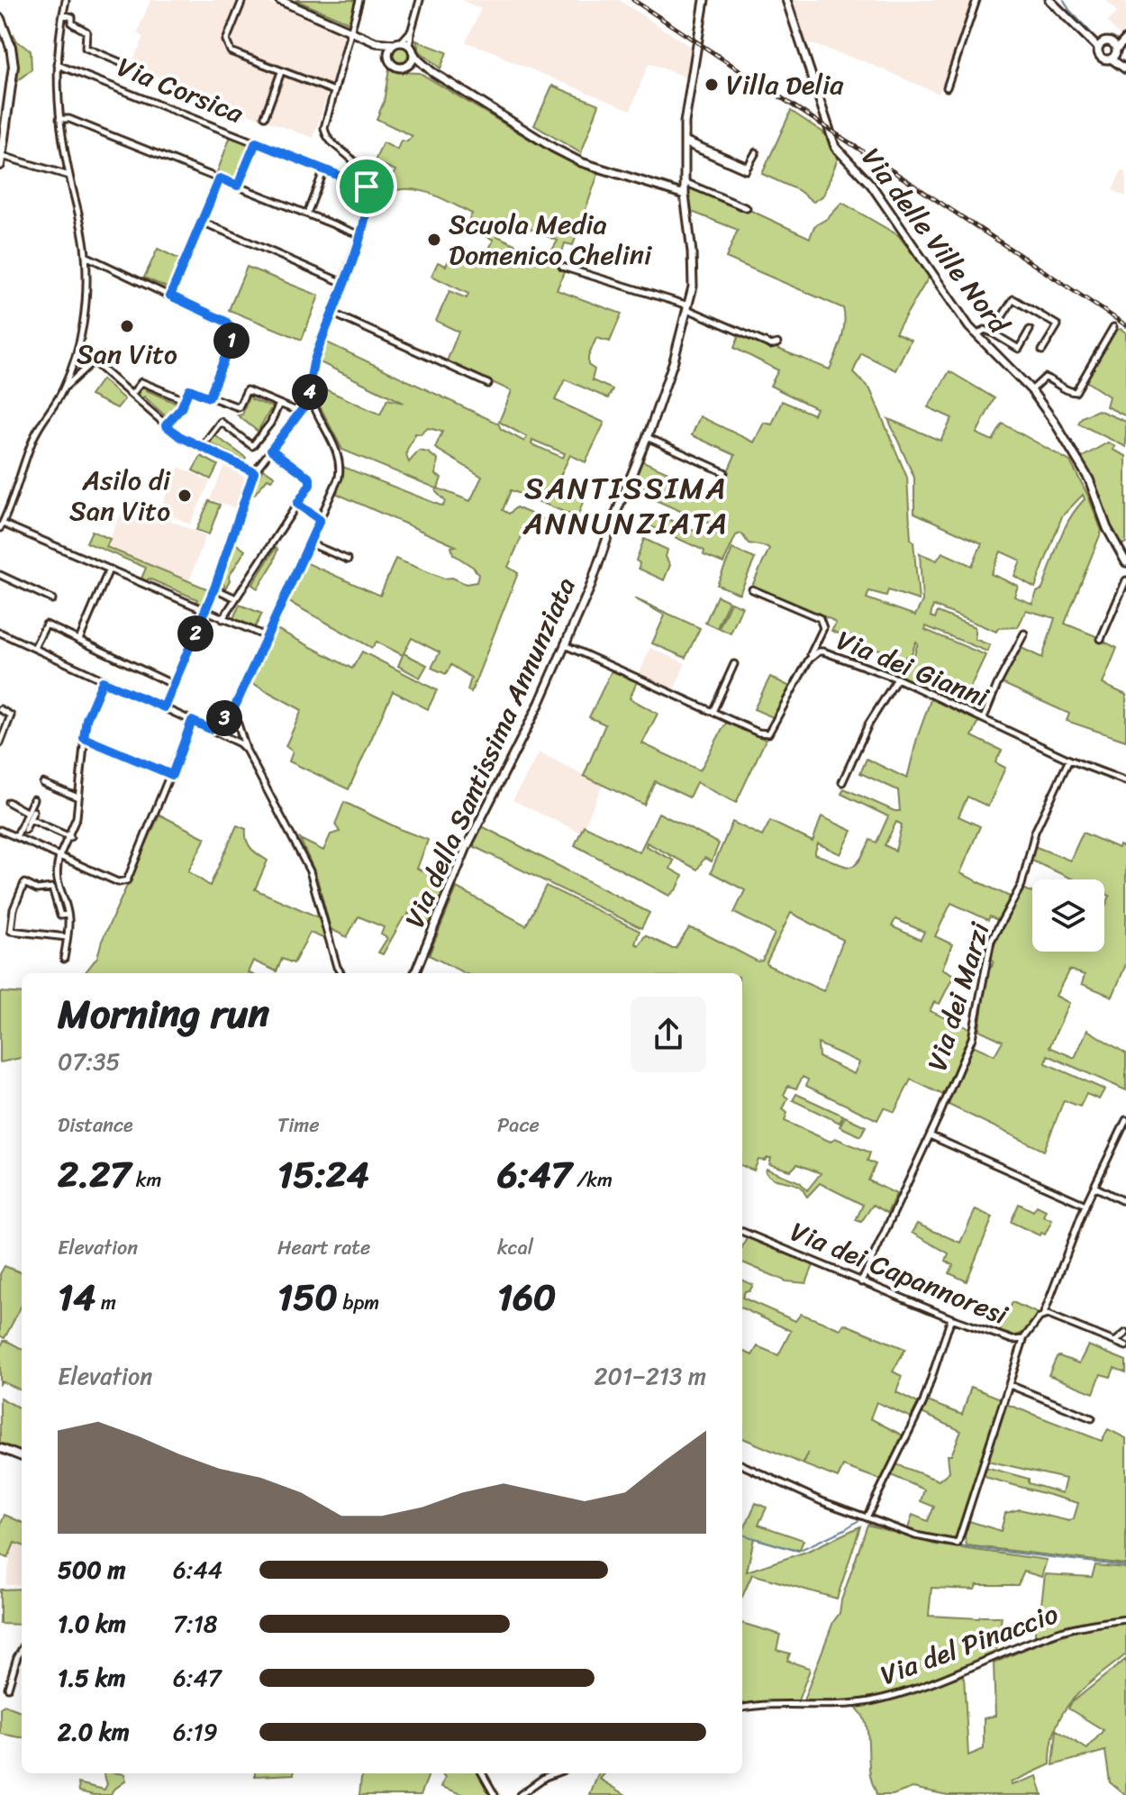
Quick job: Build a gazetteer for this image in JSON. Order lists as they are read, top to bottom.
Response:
{
  "streets": {
    "street": [
      "Via Corsica",
      "Via delle Ville Nord",
      "Via dei Gianni",
      "Via della Santissima Annunziata",
      "Via dei Marzi",
      "Via dei Capannoresi",
      "Via del Pinaccio"
    ]
  },
  "crossings": [
    ["Via dei Gianni", "Via della Santissima Annunziata"],
    ["Via dei Gianni", "Via dei Marzi"],
    ["Via dei Marzi", "Via dei Capannoresi"]
  ],
  "districts": ["SANTISSIMA ANNUNZIATA"],
  "places": [
    "Villa Delia",
    "Scuola Media Domenico Chelini",
    "San Vito",
    "Asilo di San Vito"
  ],
  "page": {
    "pins": [
      "1",
      "4",
      "2",
      "3"
    ],
    "heading": ["Morning run", "07:35"],
    "stats": [
      ["Distance", "2.27 km"],
      ["Time", "15:24"],
      ["Pace", "6:47 /km"],
      ["Elevation", "14 m"],
      ["Heart rate", "150 bpm"],
      ["kcal", "160"]
    ],
    "chart": ["Elevation", "201–213 m"],
    "list": [
      {
        "name": "500 m",
        "note": "6:44"
      },
      {
        "name": "1.0 km",
        "note": "7:18"
      },
      {
        "name": "1.5 km",
        "note": "6:47"
      },
      {
        "name": "2.0 km",
        "note": "6:19"
      }
    ]
  }
}
